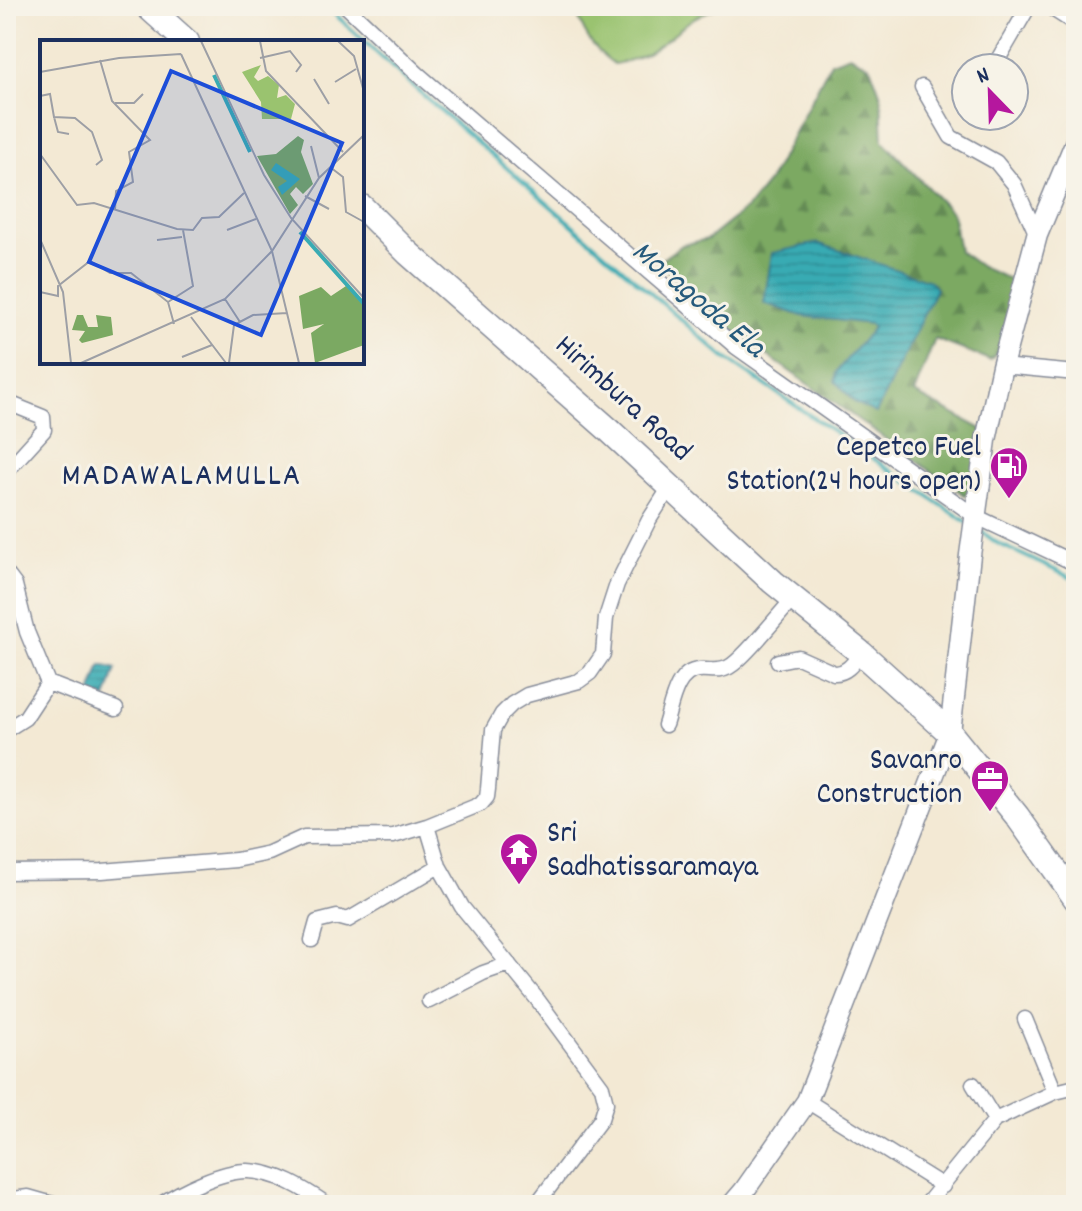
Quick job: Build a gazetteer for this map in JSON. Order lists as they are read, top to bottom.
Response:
{
  "streets": {
    "main road": ["Hirimbura Road"]
  },
  "districts": ["MADAWALAMULLA"],
  "water": ["Moragoda Ela"],
  "places": {
    "fuel station": ["Cepetco Fuel Station(24 hours open)"],
    "office": ["Savanro Construction"],
    "temple": ["Sri Sadhatissaramaya"]
  },
  "north": "top left"
}
